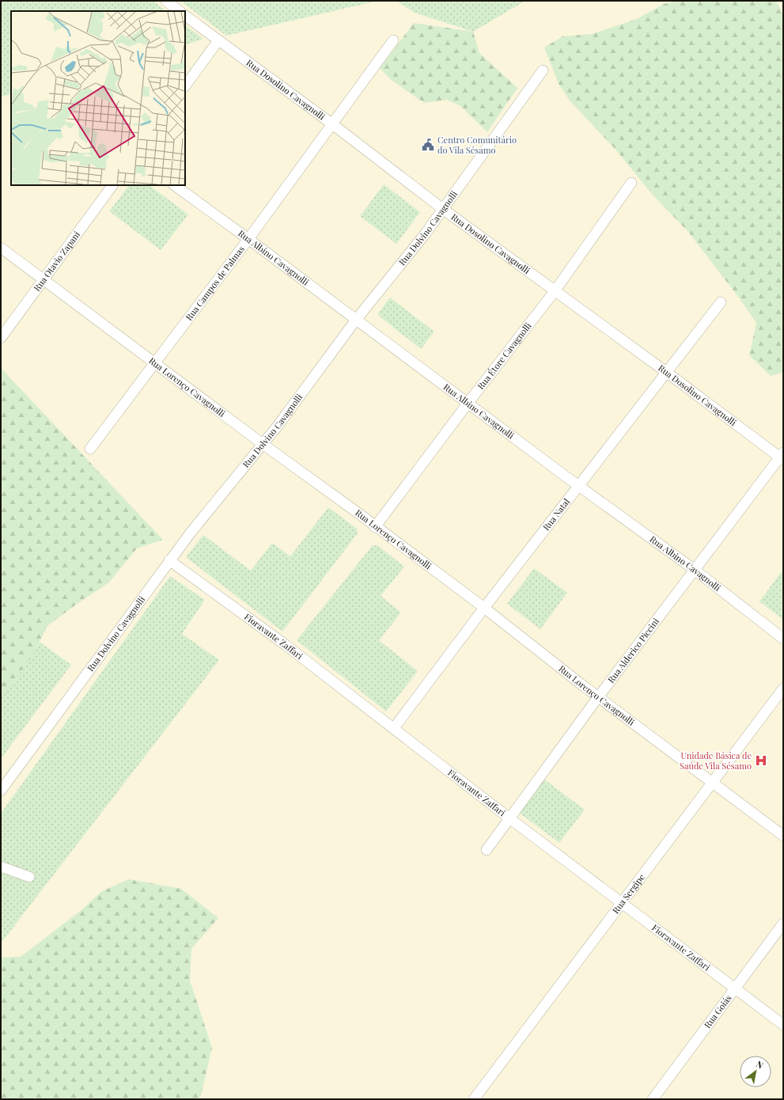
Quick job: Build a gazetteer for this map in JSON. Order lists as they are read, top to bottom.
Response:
{
  "streets": {
    "street": [
      "Rua Dosolino Cavagnolli",
      "Rua Dolvino Cavagnolli",
      "Rua Albino Cavagnolli",
      "Rua Otavio Zapani",
      "Rua Campos de Palmas",
      "Rua Étore Cavagnolli",
      "Rua Lorenço Cavagnolli",
      "Rua Natal",
      "Fioravante Zaffari",
      "Rua Alderico Piccini",
      "Rua Sergipe",
      "Rua Goiás"
    ]
  },
  "crossings": [
    ["Rua Dosolino Cavagnolli", "Rua Dolvino Cavagnolli"],
    ["Rua Dosolino Cavagnolli", "Rua Campos de Palmas"],
    ["Rua Dosolino Cavagnolli", "Rua Étore Cavagnolli"],
    ["Rua Dosolino Cavagnolli", "Rua Natal"],
    ["Rua Dosolino Cavagnolli", "Rua Alderico Piccini"],
    ["Rua Dolvino Cavagnolli", "Rua Albino Cavagnolli"],
    ["Rua Dolvino Cavagnolli", "Rua Lorenço Cavagnolli"],
    ["Rua Dolvino Cavagnolli", "Fioravante Zaffari"],
    ["Rua Albino Cavagnolli", "Rua Campos de Palmas"],
    ["Rua Albino Cavagnolli", "Rua Étore Cavagnolli"],
    ["Rua Albino Cavagnolli", "Rua Natal"],
    ["Rua Albino Cavagnolli", "Rua Alderico Piccini"],
    ["Rua Otavio Zapani", "Rua Lorenço Cavagnolli"],
    ["Rua Campos de Palmas", "Rua Lorenço Cavagnolli"],
    ["Rua Étore Cavagnolli", "Rua Lorenço Cavagnolli"],
    ["Rua Lorenço Cavagnolli", "Rua Natal"],
    ["Rua Lorenço Cavagnolli", "Rua Alderico Piccini"],
    ["Rua Lorenço Cavagnolli", "Rua Sergipe"],
    ["Rua Natal", "Fioravante Zaffari"],
    ["Fioravante Zaffari", "Rua Alderico Piccini"],
    ["Fioravante Zaffari", "Rua Sergipe"],
    ["Fioravante Zaffari", "Rua Goiás"]
  ],
  "places": {
    "public building": ["Centro Comunitário do Vila Sésamo"],
    "hospital": ["Unidade Básica de Saúde Vila Sésamo"]
  },
  "north": "top right"
}
